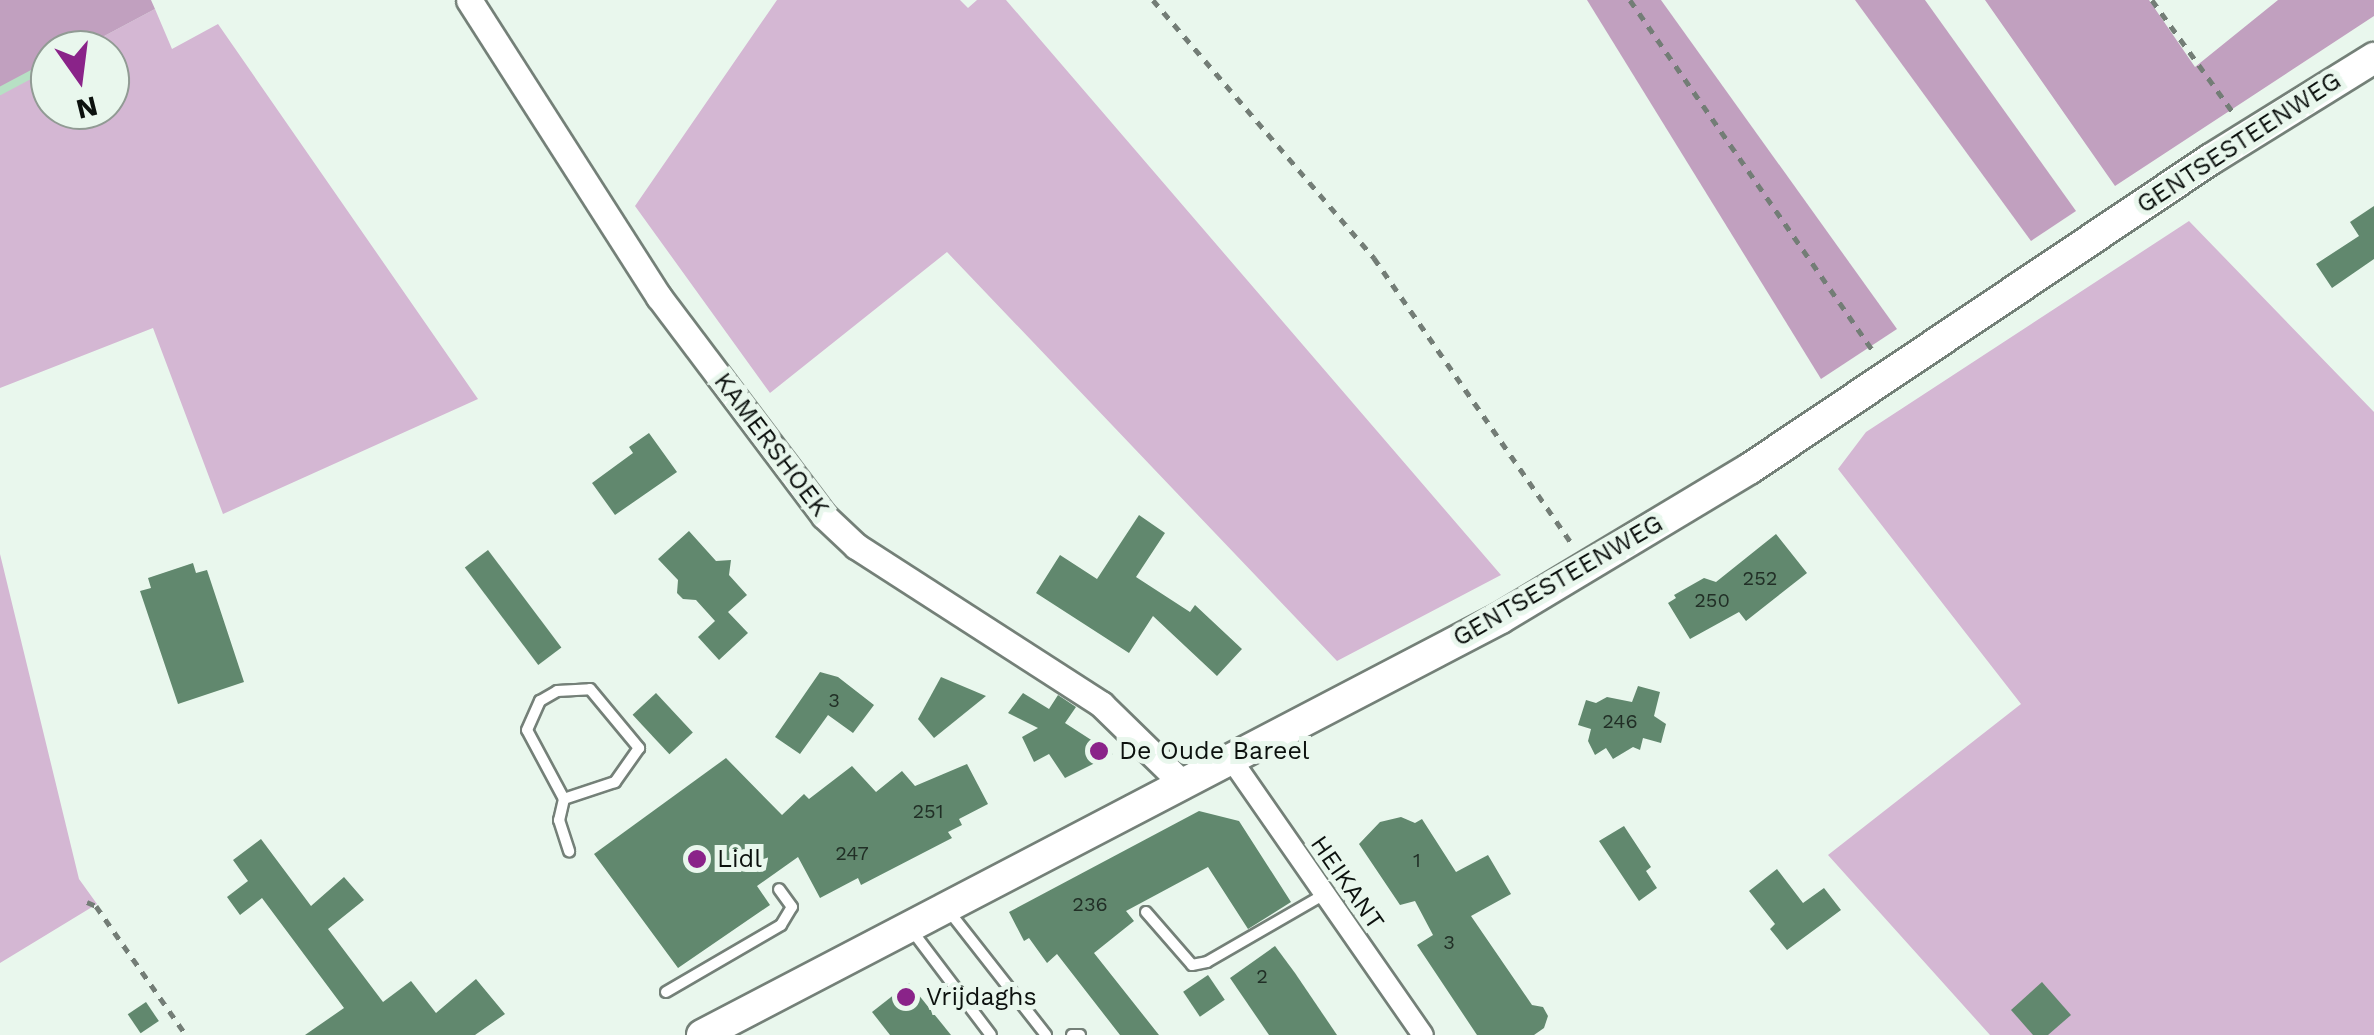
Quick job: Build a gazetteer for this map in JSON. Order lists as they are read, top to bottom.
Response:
{
  "streets": {
    "main road": ["GENTSESTEENWEG"],
    "street": ["KAMERSHOEK", "HEIKANT"]
  },
  "crossings": [
    ["GENTSESTEENWEG", "KAMERSHOEK"],
    ["GENTSESTEENWEG", "HEIKANT"]
  ],
  "places": ["De Oude Bareel", "Lidl", "Vrijdaghs"],
  "house_numbers": [
    "252",
    "250",
    "3",
    "246",
    "251",
    "247",
    "1",
    "236",
    "3",
    "2"
  ],
  "north": "bottom"
}
